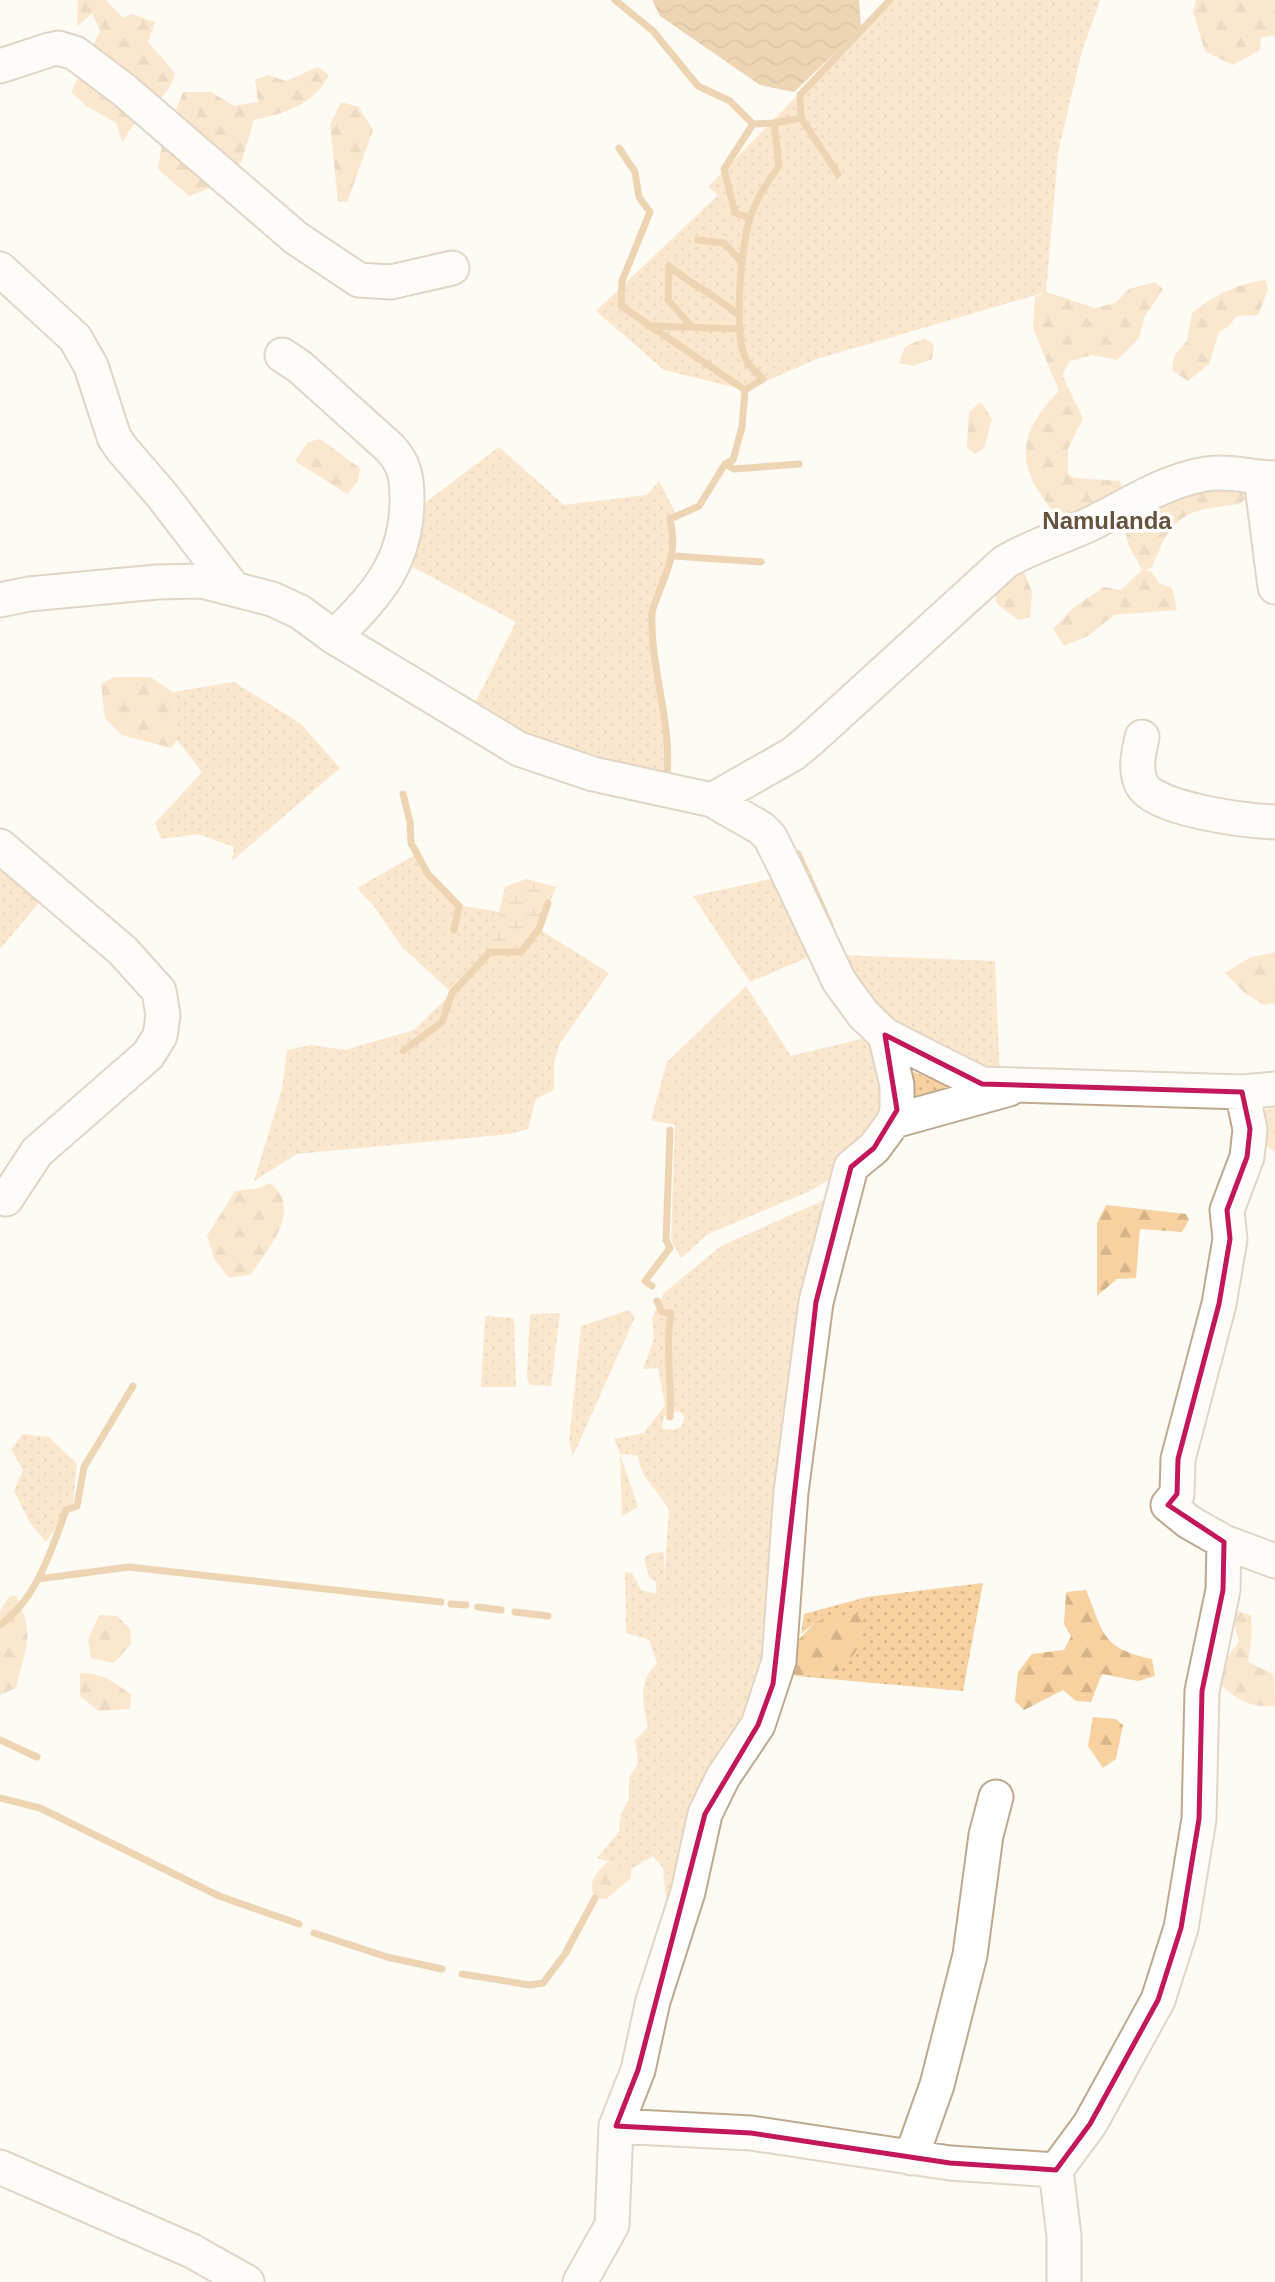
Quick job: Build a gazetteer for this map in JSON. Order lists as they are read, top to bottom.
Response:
{
  "districts": ["Namulanda"]
}
